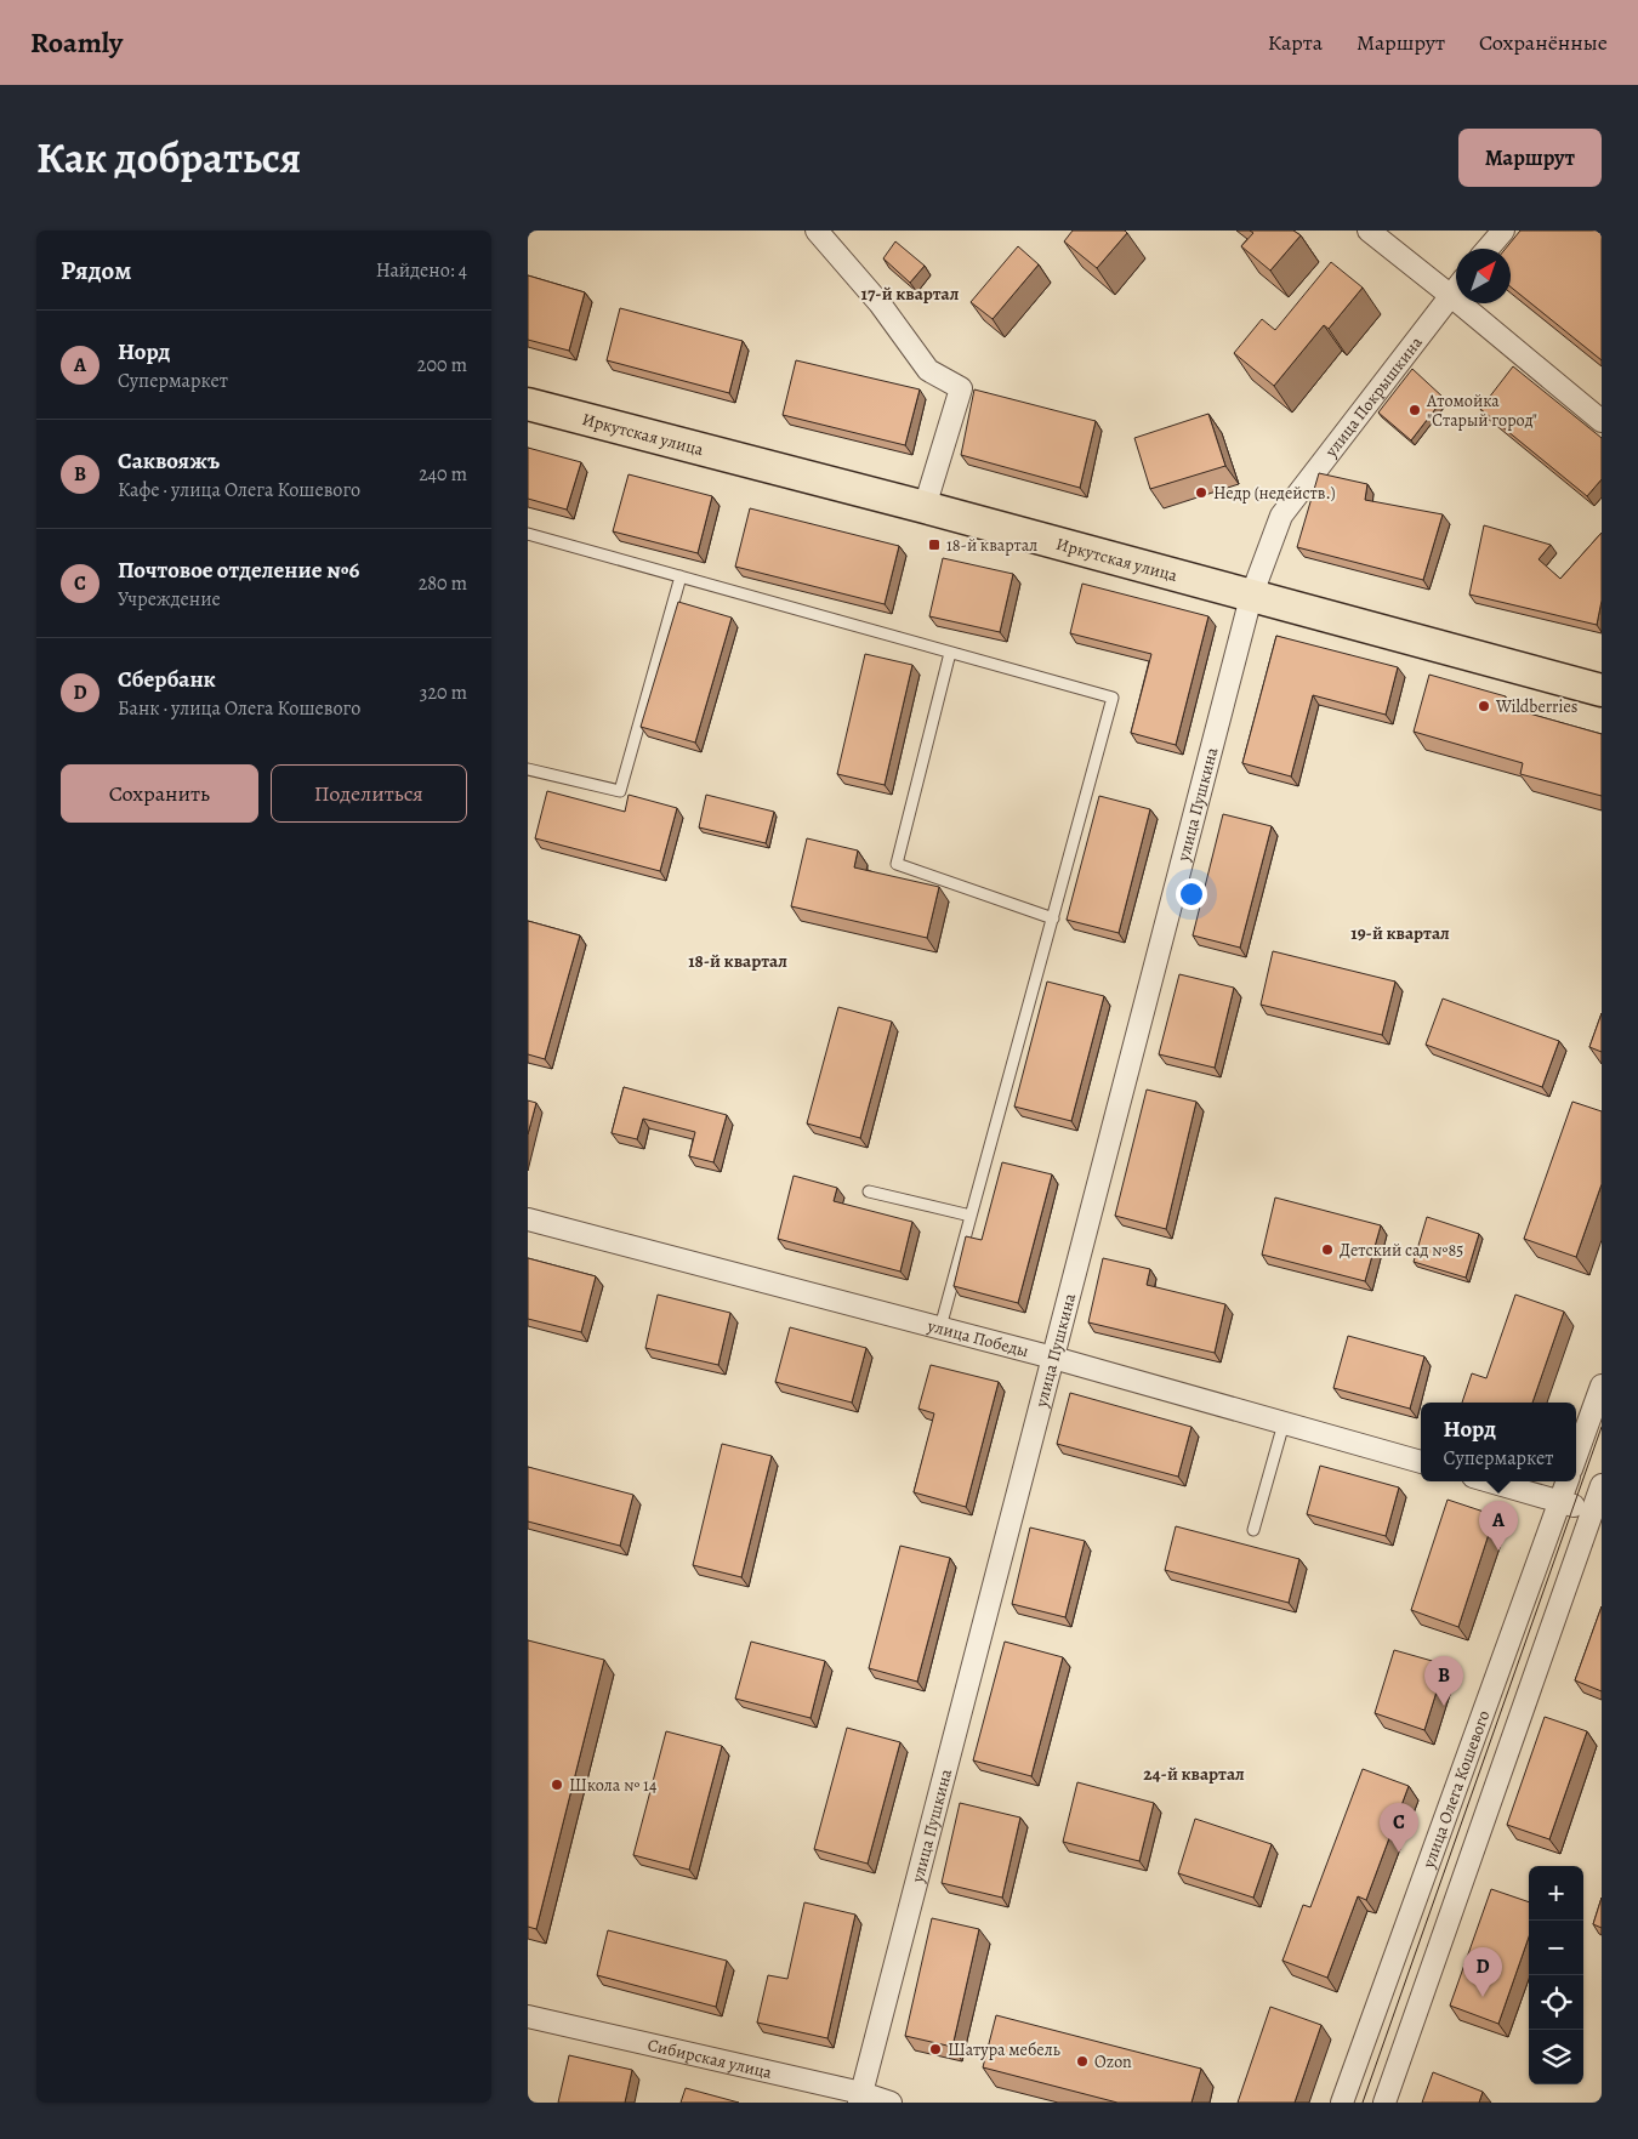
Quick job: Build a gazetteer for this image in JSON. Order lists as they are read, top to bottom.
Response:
{
  "streets": {
    "main road": ["Иркутская улица"],
    "street": [
      "улица Покрышкина",
      "улица Пушкина",
      "улица Победы",
      "улица Олега Кошевого",
      "Сибирская улица"
    ]
  },
  "crossings": [
    ["улица Покрышкина", "Иркутская улица"],
    ["улица Покрышкина", "улица Пушкина"],
    ["Иркутская улица", "улица Пушкина"],
    ["улица Пушкина", "улица Победы"],
    ["улица Пушкина", "Сибирская улица"]
  ],
  "districts": [
    "17-й квартал",
    "19-й квартал",
    "18-й квартал",
    "24-й квартал"
  ],
  "places": {
    "other": [
      "Атомойка \"Старый город\"",
      "Недр (недейств.)",
      "Wildberries",
      "Детский сад №85",
      "Школа № 14",
      "Шатура мебель",
      "Ozon"
    ],
    "transit": ["18-й квартал"]
  },
  "north": "top right",
  "page": {
    "header": "Roamly",
    "nav": ["Карта", "Маршрут", "Сохранённые"],
    "title": "Как добраться",
    "buttons": [
      "Маршрут",
      ["Сохранить", "Поделиться"]
    ],
    "heading": ["Рядом", "Найдено: 4"],
    "list": [
      {
        "mark": "A",
        "name": "Норд",
        "note": "Супермаркет",
        "value": "200 m"
      },
      {
        "mark": "B",
        "name": "Саквояжъ",
        "note": "Кафе · улица Олега Кошевого",
        "value": "240 m"
      },
      {
        "mark": "C",
        "name": "Почтовое отделение №6",
        "note": "Учреждение",
        "value": "280 m"
      },
      {
        "mark": "D",
        "name": "Сбербанк",
        "note": "Банк · улица Олега Кошевого",
        "value": "320 m"
      }
    ],
    "popup": ["Норд", "Супермаркет"],
    "pins": [
      "A",
      "B",
      "C",
      "D"
    ],
    "map_buttons": ["+", "−"]
  }
}
